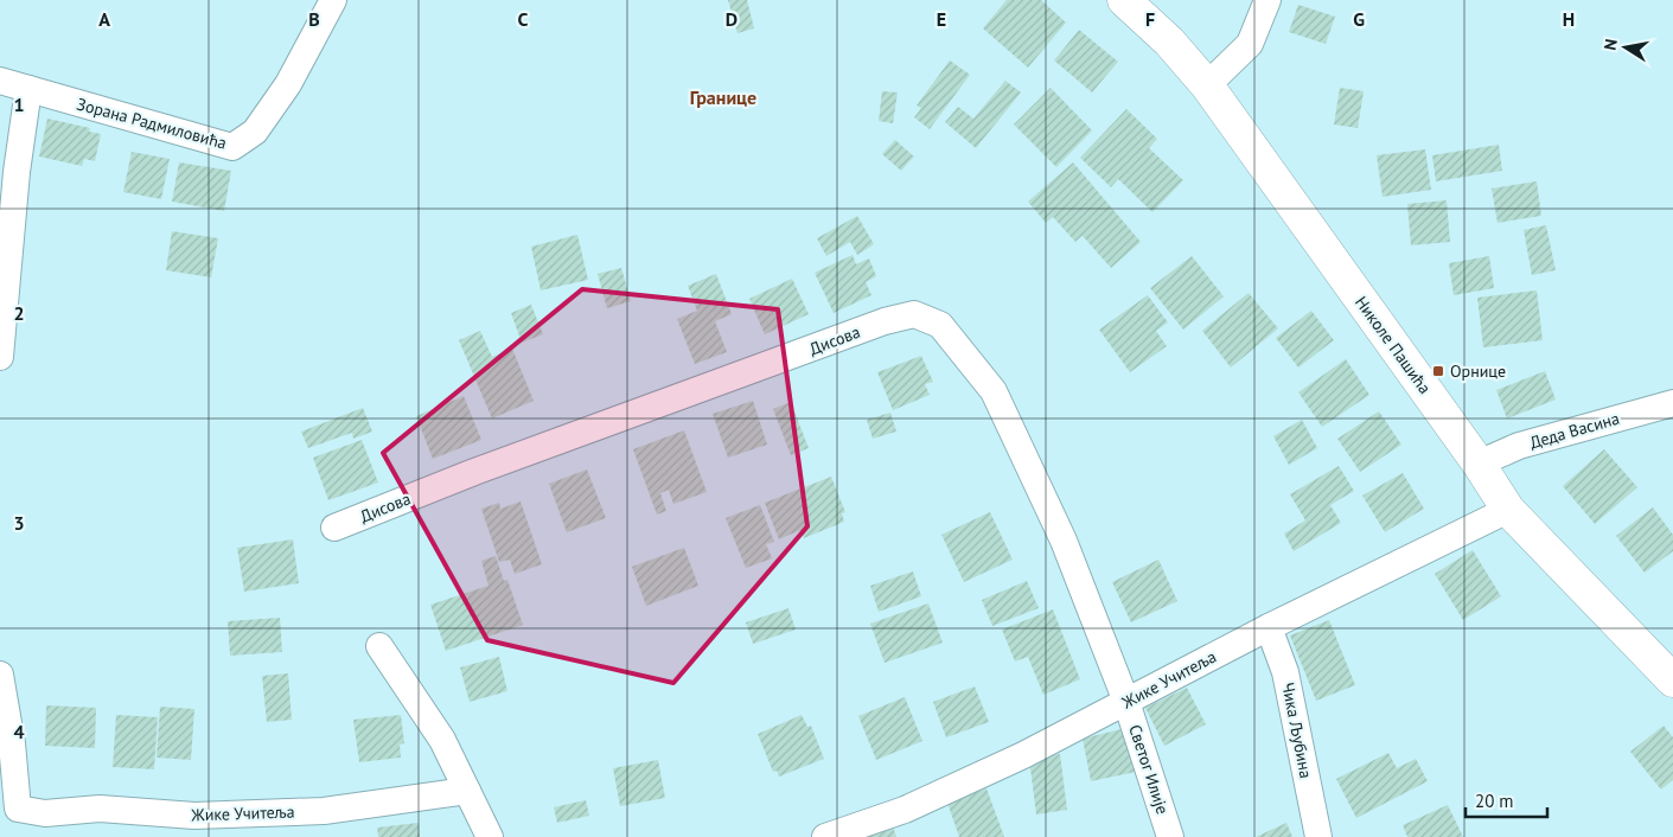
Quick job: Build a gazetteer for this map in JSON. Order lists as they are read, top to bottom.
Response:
{
  "streets": {
    "street": [
      "Зорана Радмиловића",
      "Дисова",
      "Николе Пашића",
      "Деда Васина",
      "Жике Учитеља",
      "Чика Љубина",
      "Светог Илије"
    ]
  },
  "crossings": [
    ["Дисова", "Жике Учитеља"],
    ["Дисова", "Светог Илије"],
    ["Николе Пашића", "Деда Васина"],
    ["Николе Пашића", "Жике Учитеља"],
    ["Жике Учитеља", "Чика Љубина"],
    ["Жике Учитеља", "Светог Илије"]
  ],
  "districts": ["Границе"],
  "places": {
    "transit": ["Орнице"]
  },
  "scale_bar": "20 m",
  "north": "left",
  "grid": {
    "columns": [
      "A",
      "B",
      "C",
      "D",
      "E",
      "F",
      "G",
      "H"
    ],
    "rows": [
      "1",
      "2",
      "3",
      "4"
    ]
  }
}
